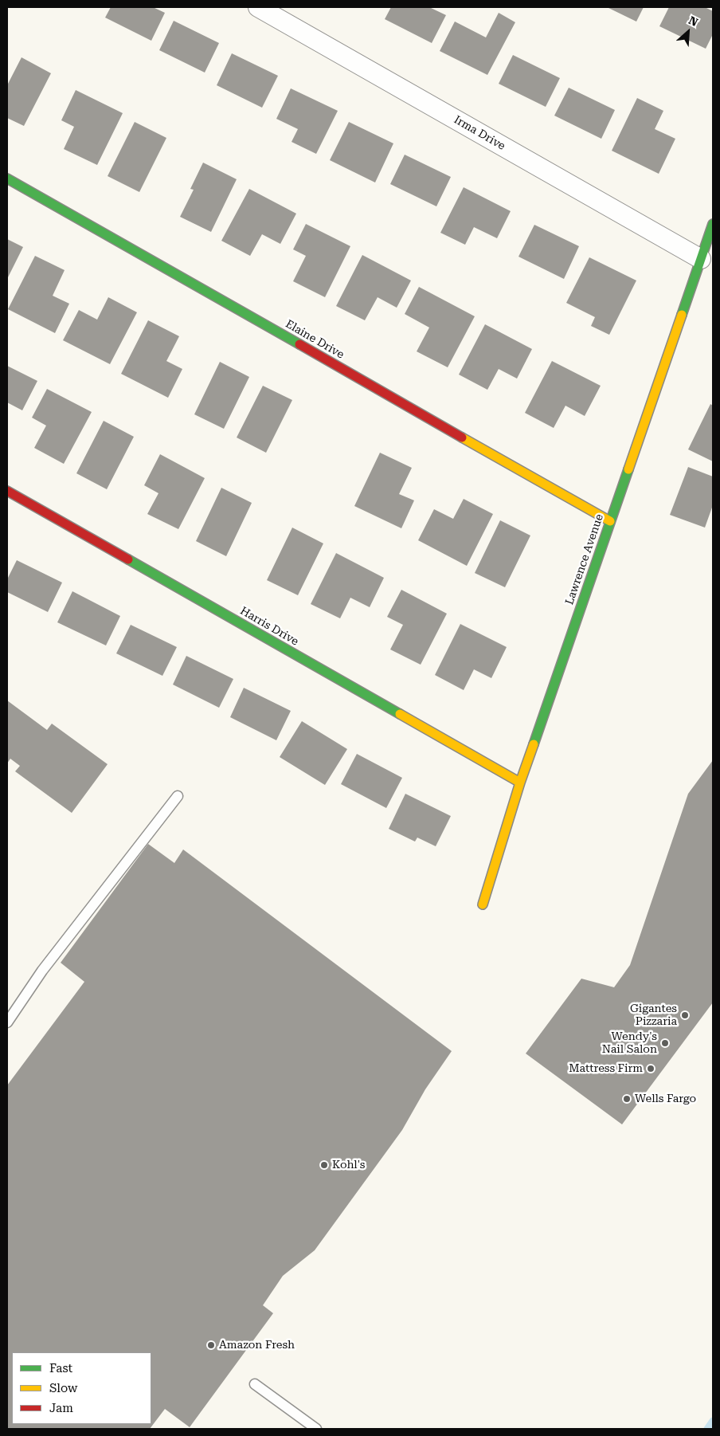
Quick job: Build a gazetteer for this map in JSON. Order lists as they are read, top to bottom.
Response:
{
  "streets": {
    "street": [
      "Irma Drive",
      "Elaine Drive",
      "Lawrence Avenue",
      "Harris Drive"
    ]
  },
  "crossings": [
    ["Irma Drive", "Lawrence Avenue"],
    ["Elaine Drive", "Lawrence Avenue"],
    ["Lawrence Avenue", "Harris Drive"]
  ],
  "places": [
    "Gigantes Pizzaria",
    "Wendy's Nail Salon",
    "Mattress Firm",
    "Wells Fargo",
    "Kohl's",
    "Amazon Fresh"
  ],
  "legend": ["Fast", "Slow", "Jam"],
  "north": "top right"
}
